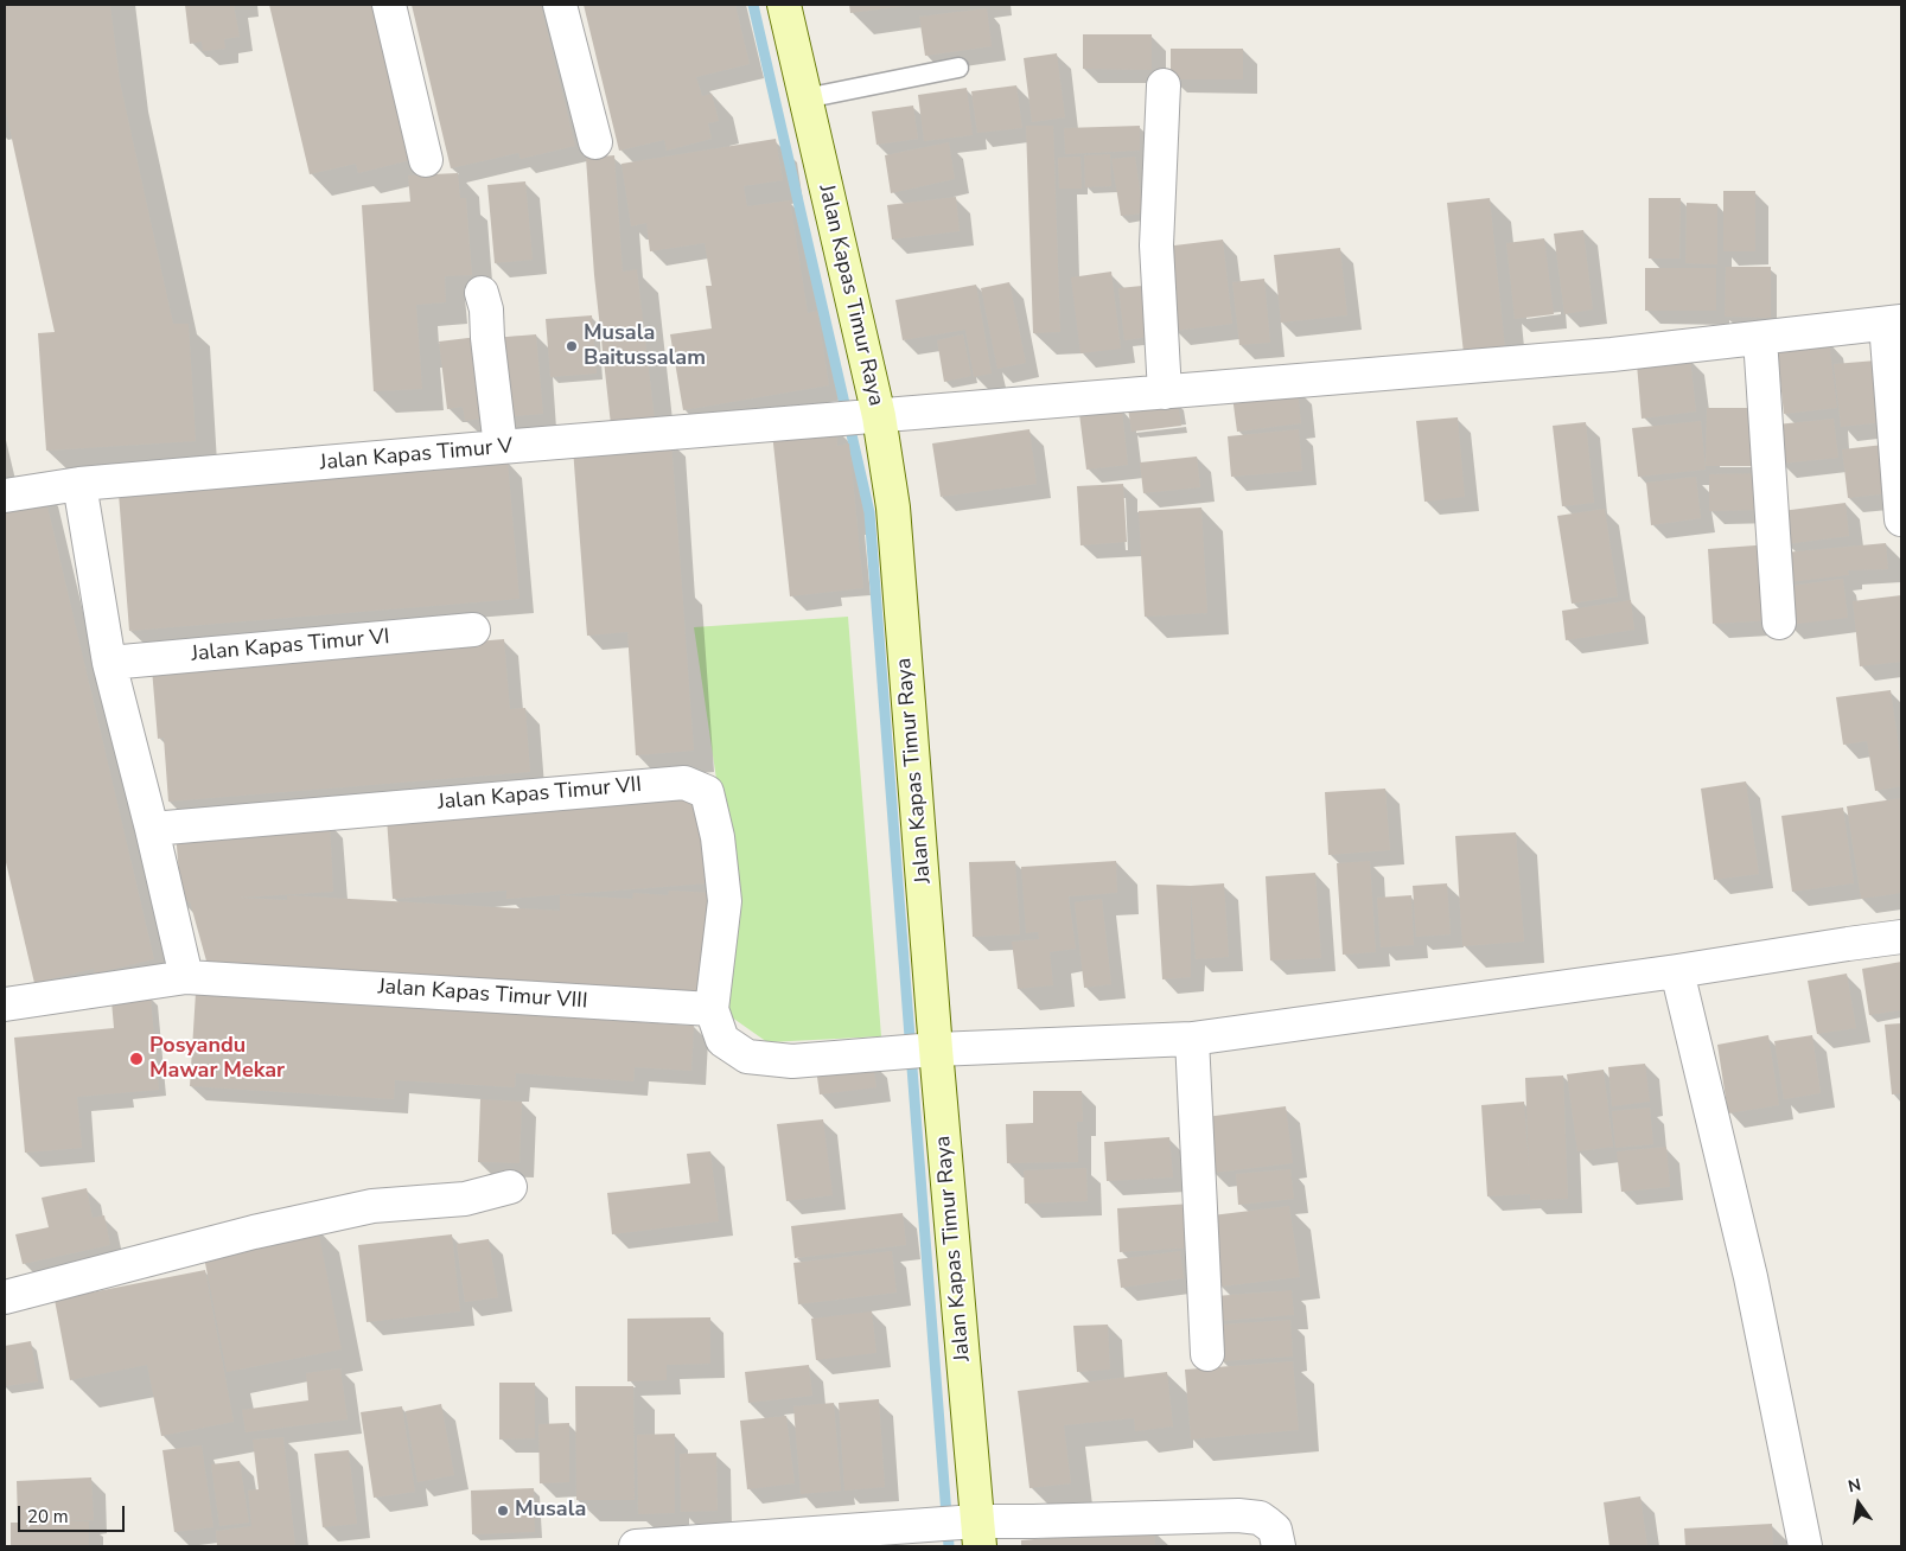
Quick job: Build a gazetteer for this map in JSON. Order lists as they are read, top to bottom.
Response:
{
  "streets": {
    "street": [
      "Jalan Kapas Timur Raya",
      "Jalan Kapas Timur V",
      "Jalan Kapas Timur VI",
      "Jalan Kapas Timur VII",
      "Jalan Kapas Timur VIII"
    ]
  },
  "crossings": [
    ["Jalan Kapas Timur Raya", "Jalan Kapas Timur V"],
    ["Jalan Kapas Timur VII", "Jalan Kapas Timur VIII"]
  ],
  "places": ["Musala Baitussalam", "Posyandu Mawar Mekar", "Musala"],
  "scale_bar": "20 m",
  "north": "top"
}
